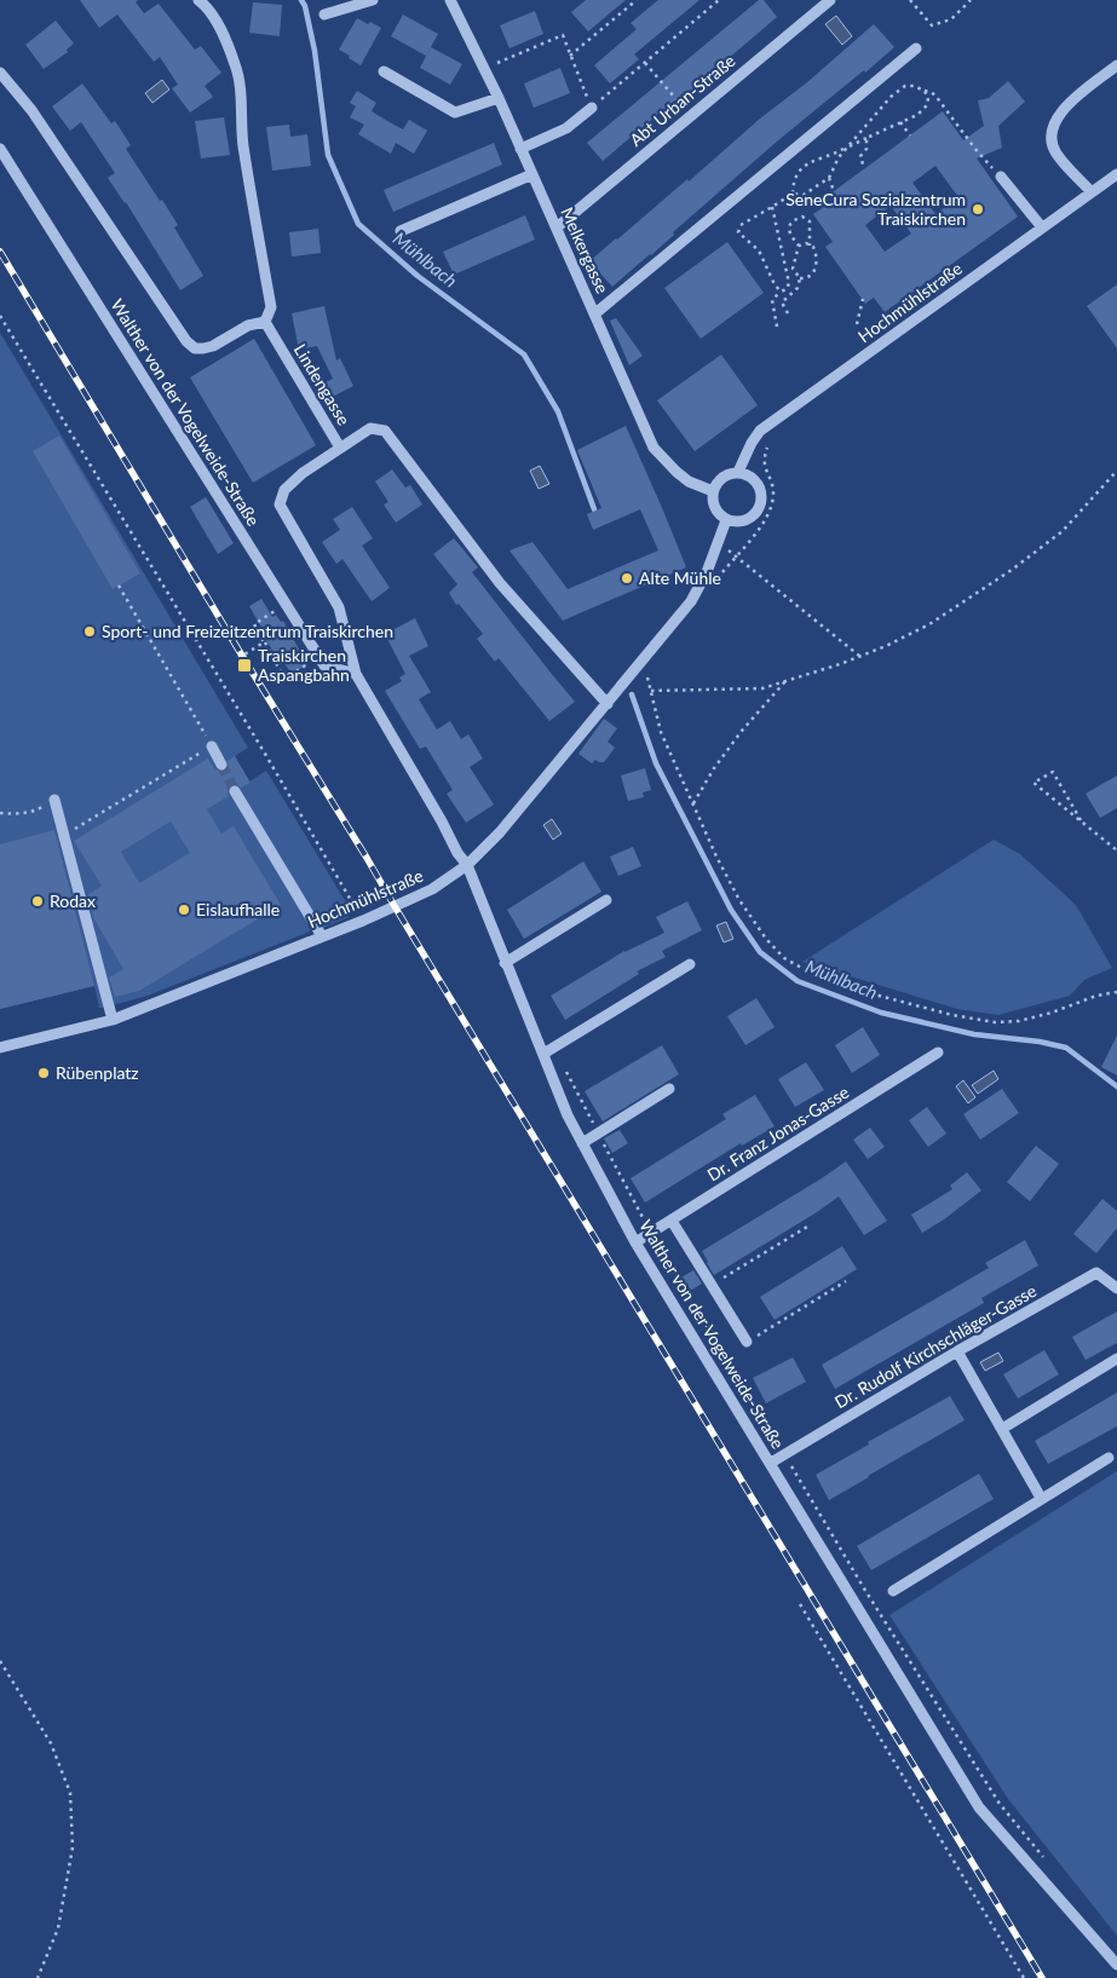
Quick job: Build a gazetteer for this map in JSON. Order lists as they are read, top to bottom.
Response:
{
  "streets": {
    "street": [
      "Abt Urban-Straße",
      "Melkergasse",
      "Hochmühlstraße",
      "Lindengasse",
      "Walther von der Vogelweide-Straße",
      "Dr. Franz Jonas-Gasse",
      "Dr. Rudolf Kirchschläger-Gasse"
    ]
  },
  "crossings": [
    ["Abt Urban-Straße", "Melkergasse"],
    ["Melkergasse", "Hochmühlstraße"],
    ["Hochmühlstraße", "Lindengasse"],
    ["Hochmühlstraße", "Walther von der Vogelweide-Straße"],
    ["Lindengasse", "Walther von der Vogelweide-Straße"],
    ["Walther von der Vogelweide-Straße", "Dr. Franz Jonas-Gasse"],
    ["Walther von der Vogelweide-Straße", "Dr. Rudolf Kirchschläger-Gasse"]
  ],
  "water": ["Mühlbach"],
  "places": {
    "other": [
      "SeneCura Sozialzentrum Traiskirchen",
      "Alte Mühle",
      "Sport- und Freizeitzentrum Traiskirchen",
      "Rodax",
      "Eislaufhalle",
      "Rübenplatz"
    ],
    "transit": ["Traiskirchen Aspangbahn"]
  }
}
